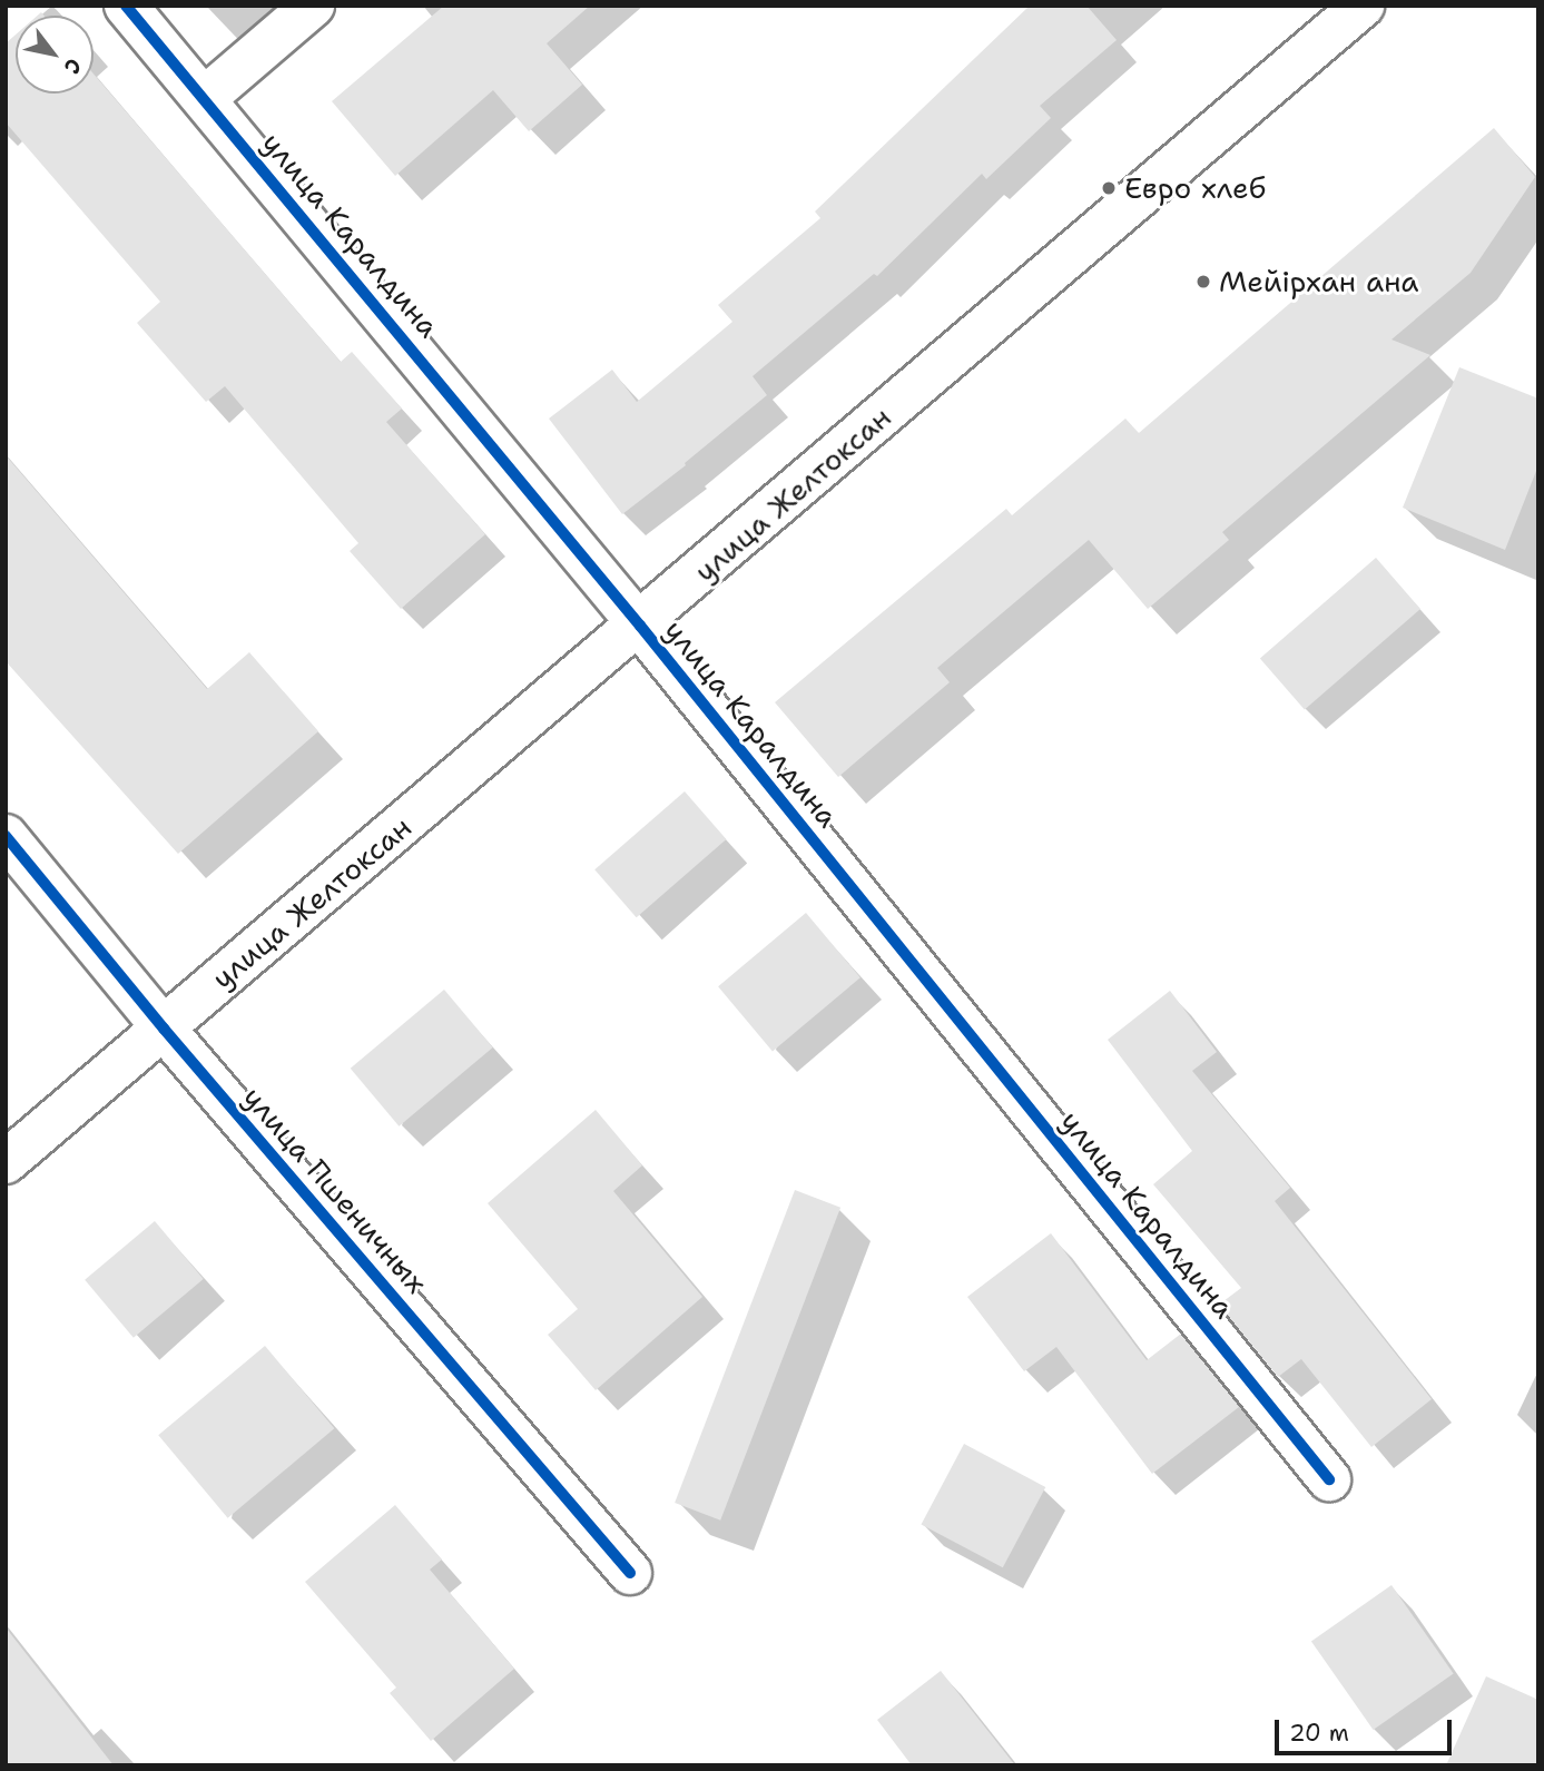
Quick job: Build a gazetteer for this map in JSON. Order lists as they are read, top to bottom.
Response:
{
  "streets": {
    "street": ["улица Каралдина", "улица Желтоксан", "улица Пшеничных"]
  },
  "crossings": [
    ["улица Каралдина", "улица Желтоксан"],
    ["улица Желтоксан", "улица Пшеничных"]
  ],
  "places": ["Евро хлеб", "Мейірхан ана"],
  "scale_bar": "20 m",
  "north": "bottom right"
}
